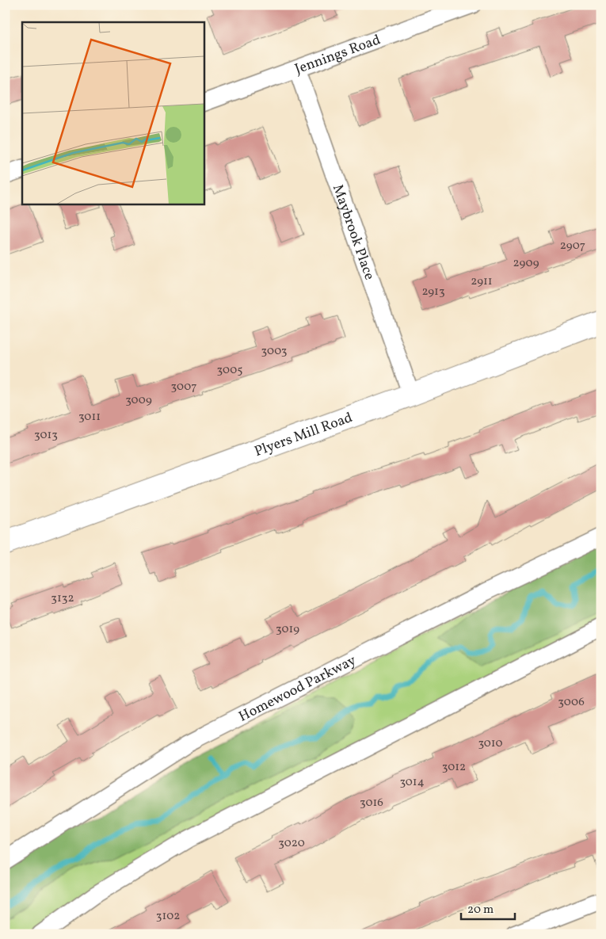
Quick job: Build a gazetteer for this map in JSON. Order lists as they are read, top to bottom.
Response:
{
  "streets": {
    "street": [
      "Jennings Road",
      "Maybrook Place",
      "Plyers Mill Road",
      "Homewood Parkway"
    ]
  },
  "crossings": [
    ["Jennings Road", "Maybrook Place"],
    ["Maybrook Place", "Plyers Mill Road"]
  ],
  "house_numbers": [
    "2907",
    "2909",
    "2911",
    "2913",
    "3003",
    "3005",
    "3007",
    "3009",
    "3011",
    "3013",
    "3132",
    "3019",
    "3006",
    "3010",
    "3012",
    "3014",
    "3016",
    "3020",
    "3102"
  ],
  "scale_bar": "20 m"
}
